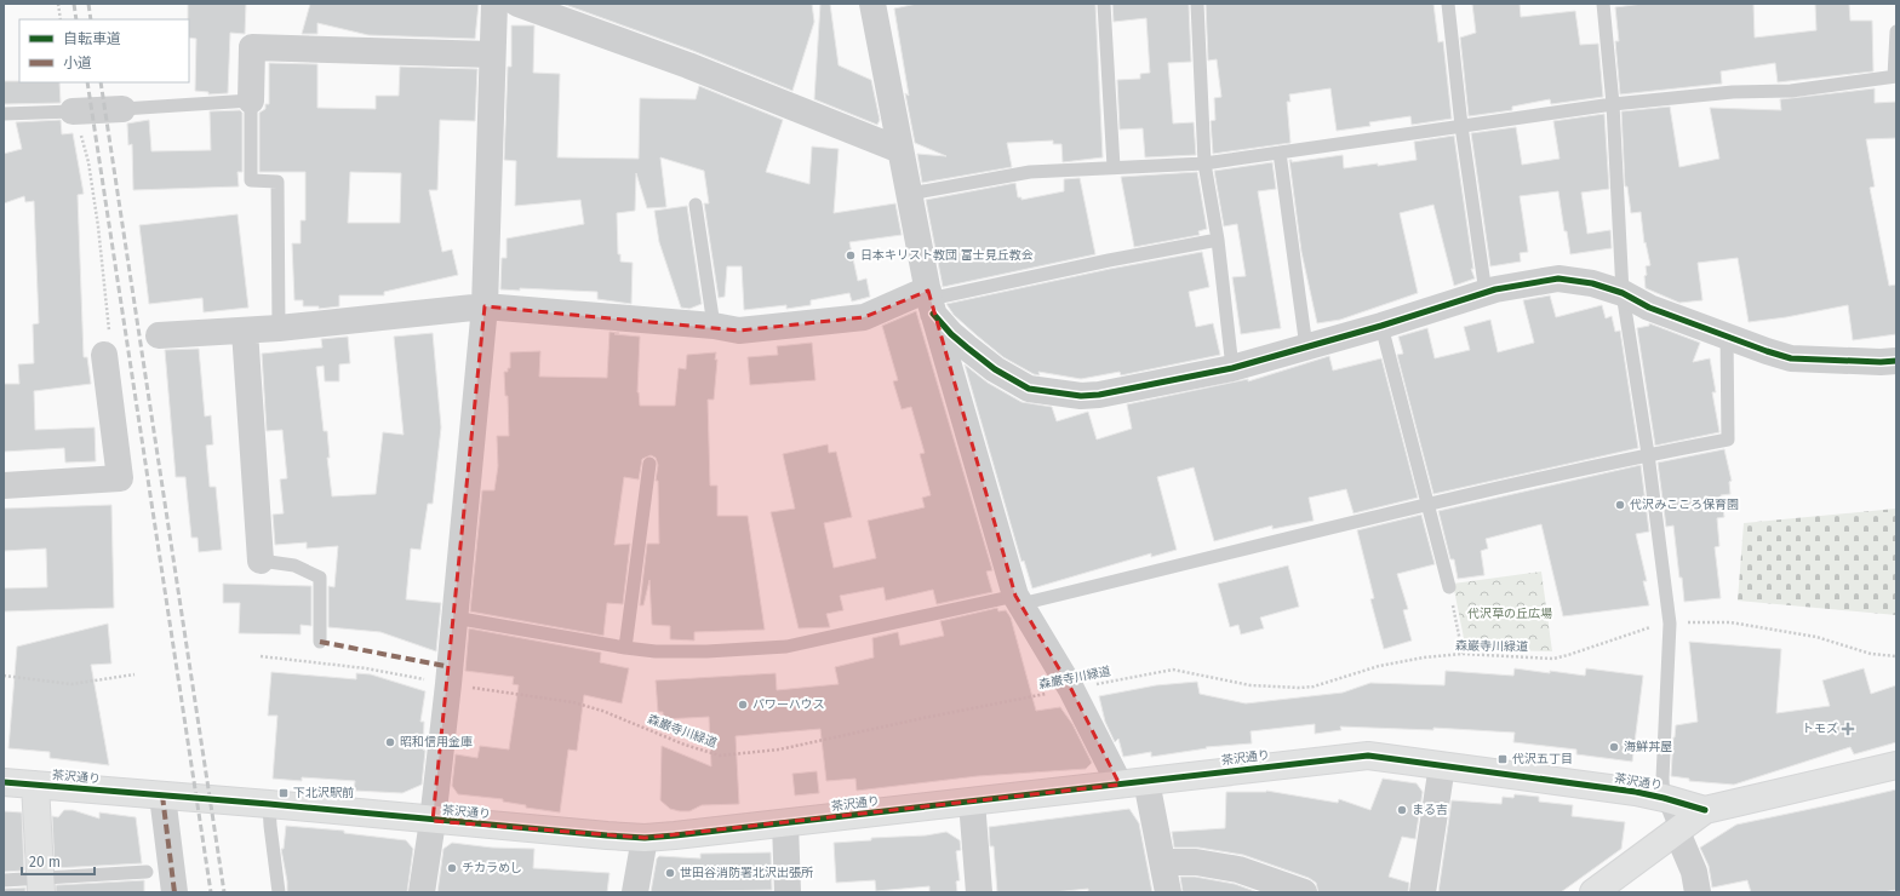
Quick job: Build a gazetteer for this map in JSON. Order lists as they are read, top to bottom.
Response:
{
  "streets": {
    "street": ["茶沢通り"],
    "path": ["森巌寺川緑道"]
  },
  "parks": ["代沢草の丘広場"],
  "places": {
    "other": [
      "日本キリスト教団 富士見丘教会",
      "代沢みこころ保育園",
      "パワーハウス",
      "昭和信用金庫",
      "海鮮丼屋",
      "まる吉",
      "チカラめし",
      "世田谷消防署北沢出張所"
    ],
    "health": ["トモズ"],
    "transit": ["代沢五丁目", "下北沢駅前"]
  },
  "legend": ["自転車道", "小道"],
  "scale_bar": "20 m"
}
